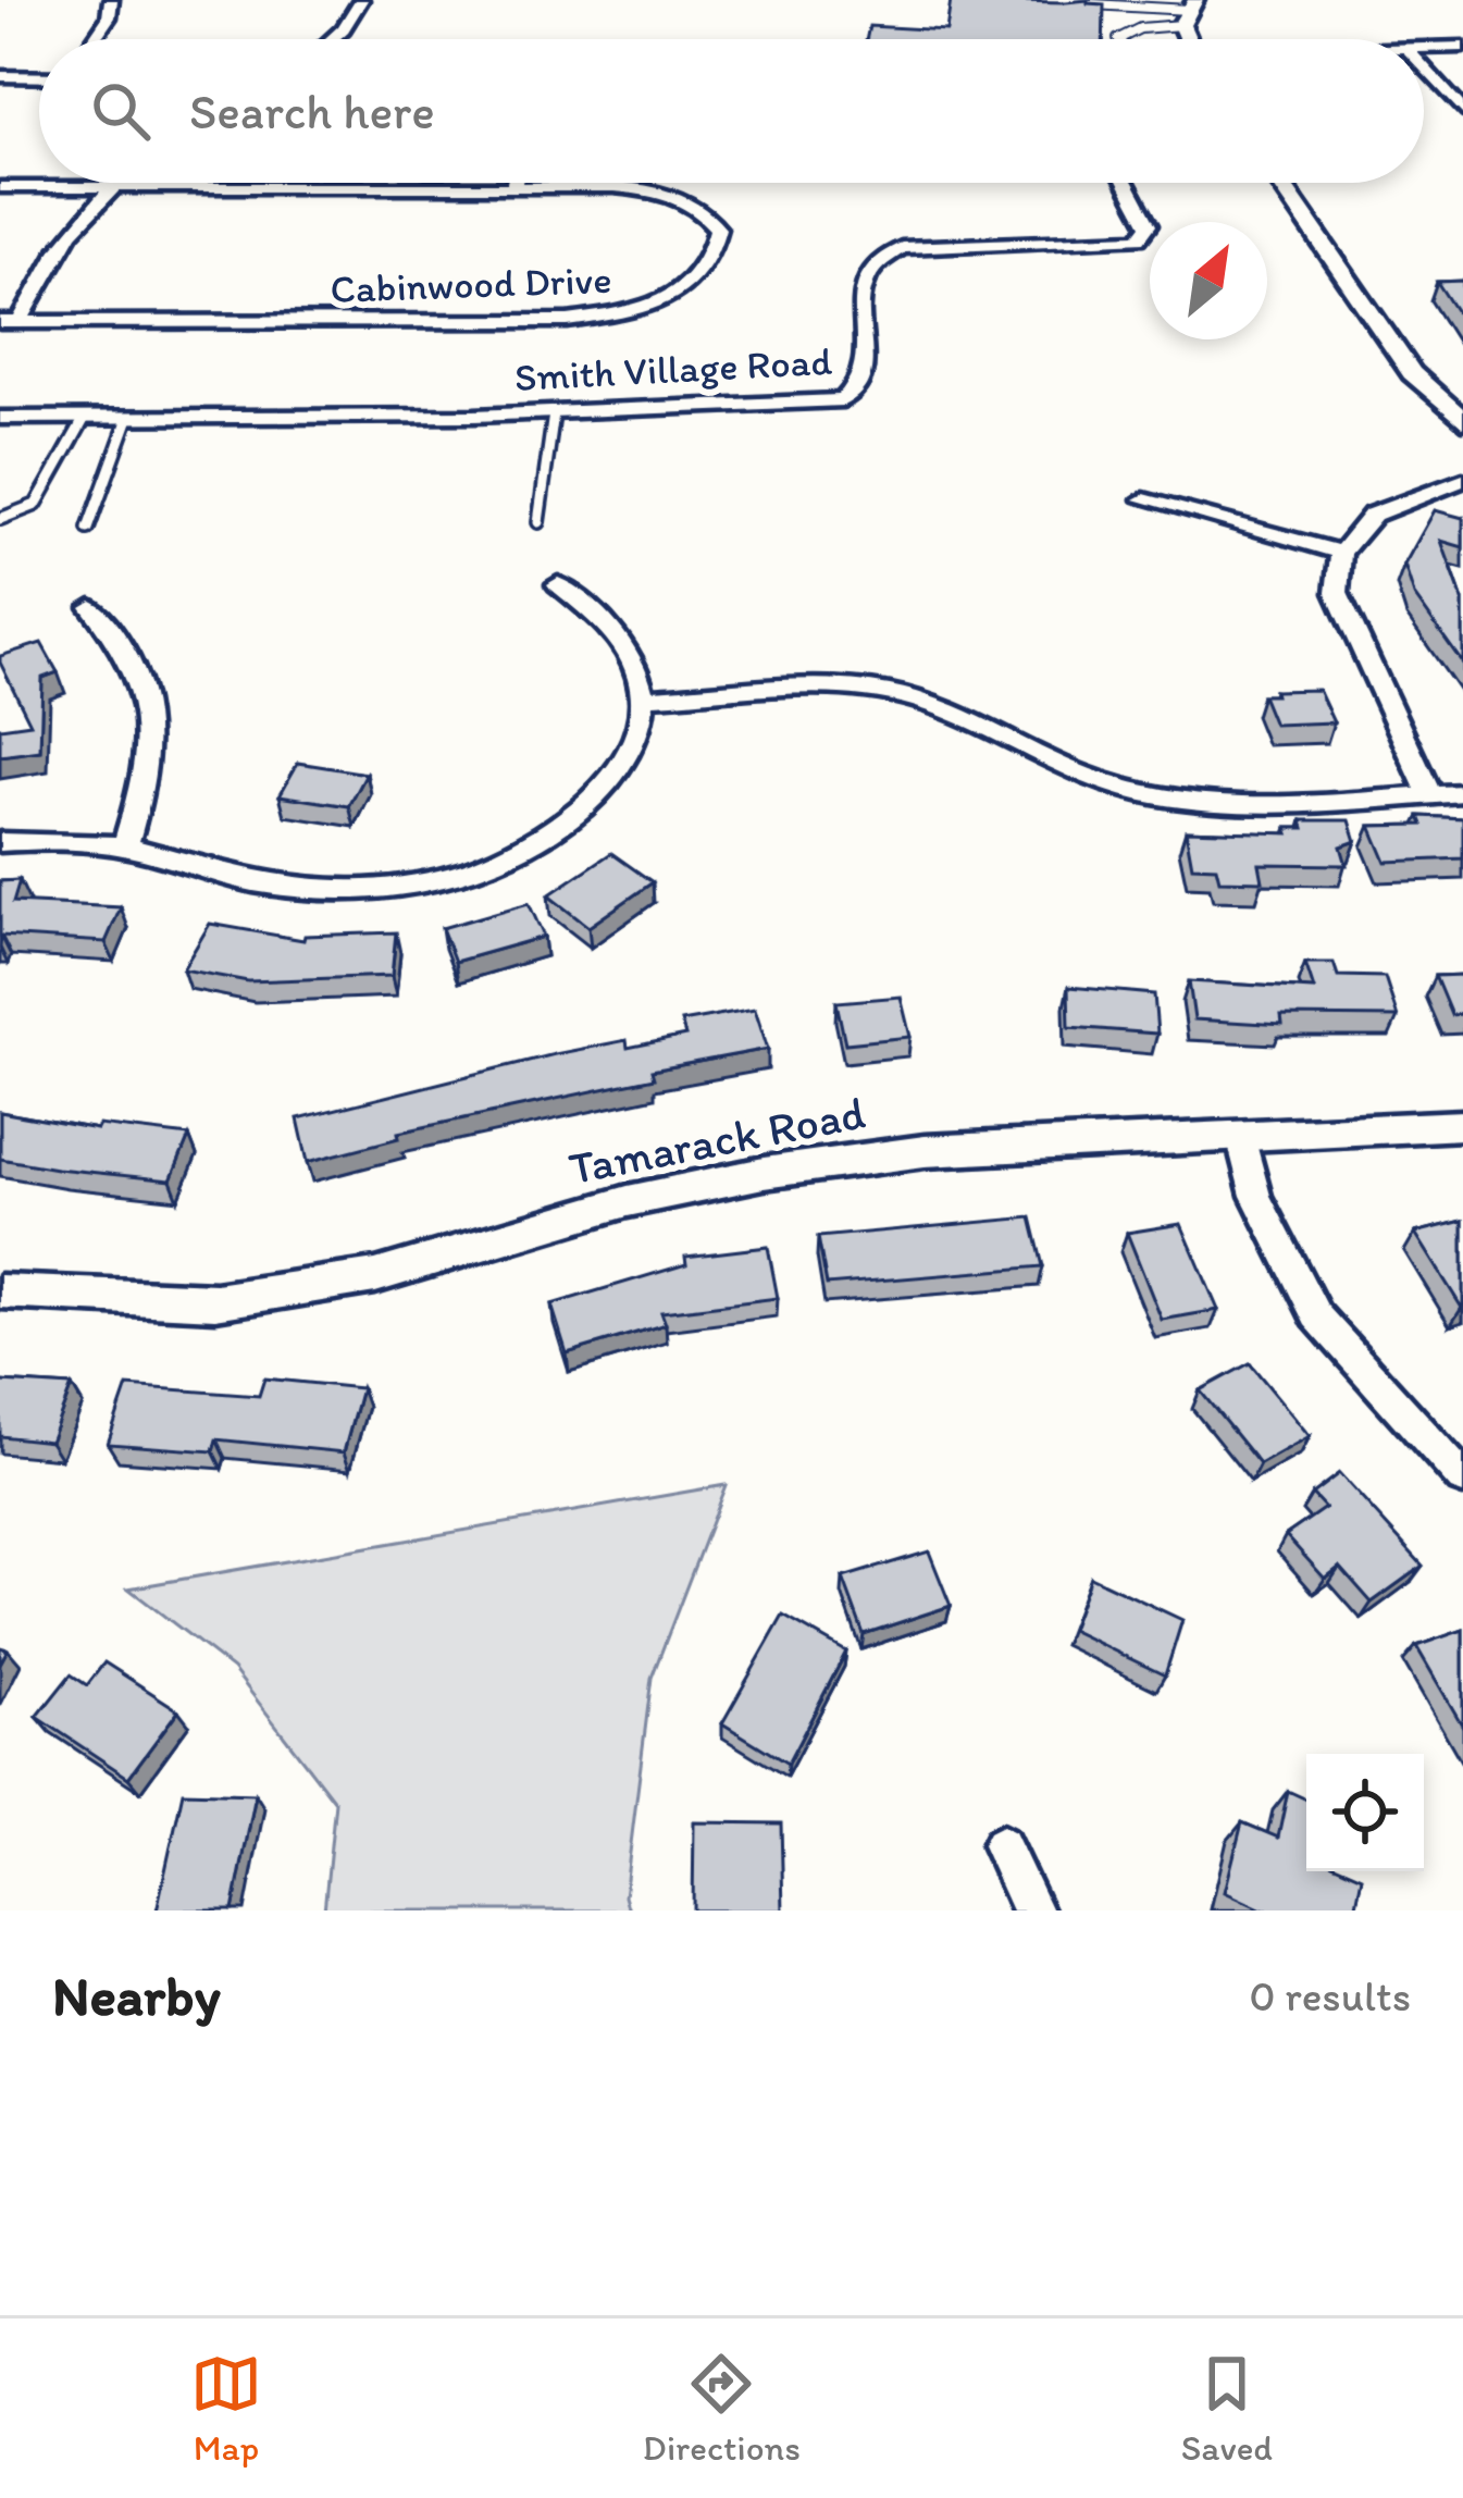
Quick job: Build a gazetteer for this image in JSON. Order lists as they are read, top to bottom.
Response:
{
  "streets": {
    "street": ["Cabinwood Drive", "Smith Village Road", "Tamarack Road"]
  },
  "north": "top right",
  "page": {
    "search": "Search here",
    "heading": ["Nearby", "0 results"],
    "nav": ["Map", "Directions", "Saved"]
  }
}
